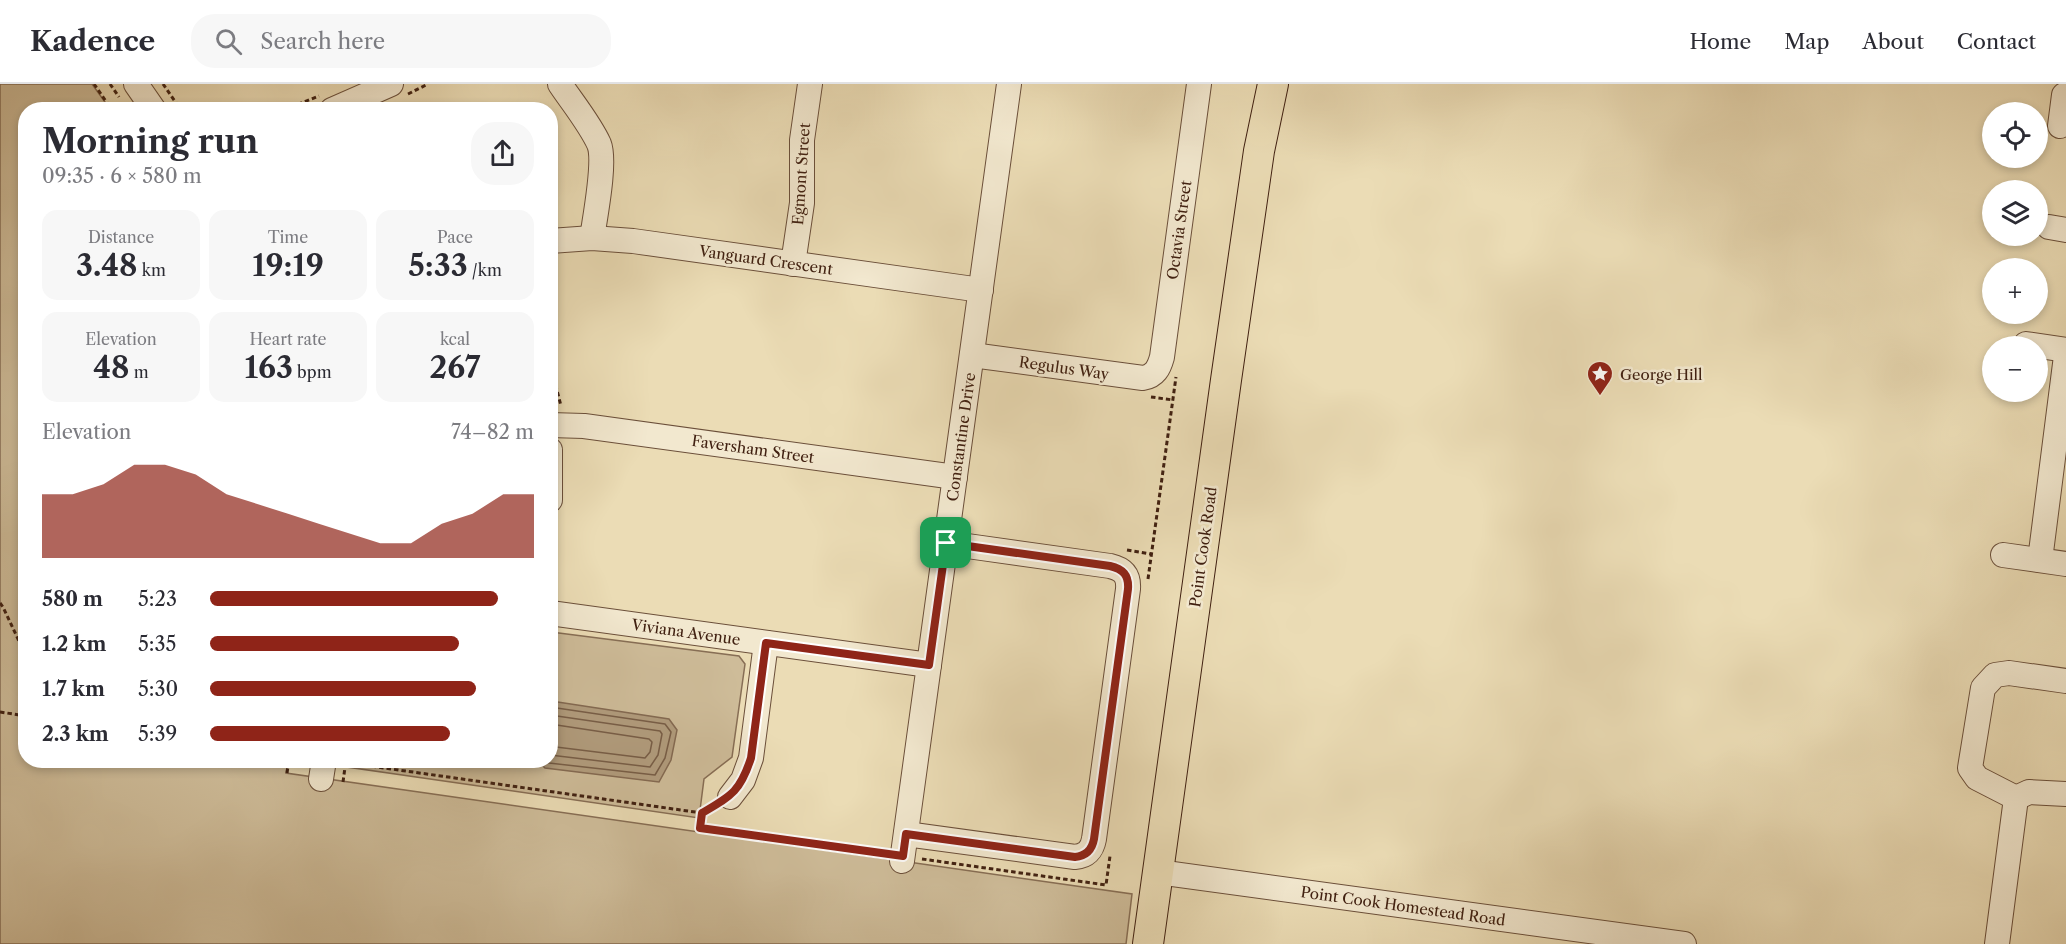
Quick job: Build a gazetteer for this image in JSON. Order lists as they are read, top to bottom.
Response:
{
  "streets": {
    "main road": ["Point Cook Road"],
    "street": [
      "Egmont Street",
      "Octavia Street",
      "Vanguard Crescent",
      "Regulus Way",
      "Constantine Drive",
      "Faversham Street",
      "Viviana Avenue",
      "Point Cook Homestead Road"
    ]
  },
  "crossings": [
    ["Egmont Street", "Vanguard Crescent"],
    ["Octavia Street", "Regulus Way"],
    ["Vanguard Crescent", "Constantine Drive"],
    ["Regulus Way", "Constantine Drive"],
    ["Constantine Drive", "Faversham Street"],
    ["Constantine Drive", "Viviana Avenue"],
    ["Point Cook Road", "Point Cook Homestead Road"]
  ],
  "places": {
    "place": ["George Hill"]
  },
  "page": {
    "header": "Kadence",
    "search": "Search here",
    "nav": [
      "Home",
      "Map",
      "About",
      "Contact"
    ],
    "map_buttons": ["+", "−"],
    "heading": ["Morning run", "09:35 · 6 × 580 m"],
    "stats": [
      ["Distance", "3.48 km"],
      ["Time", "19:19"],
      ["Pace", "5:33 /km"],
      ["Elevation", "48 m"],
      ["Heart rate", "163 bpm"],
      ["kcal", "267"]
    ],
    "chart": ["Elevation", "74–82 m"],
    "list": [
      {
        "name": "580 m",
        "note": "5:23"
      },
      {
        "name": "1.2 km",
        "note": "5:35"
      },
      {
        "name": "1.7 km",
        "note": "5:30"
      },
      {
        "name": "2.3 km",
        "note": "5:39"
      }
    ]
  }
}
